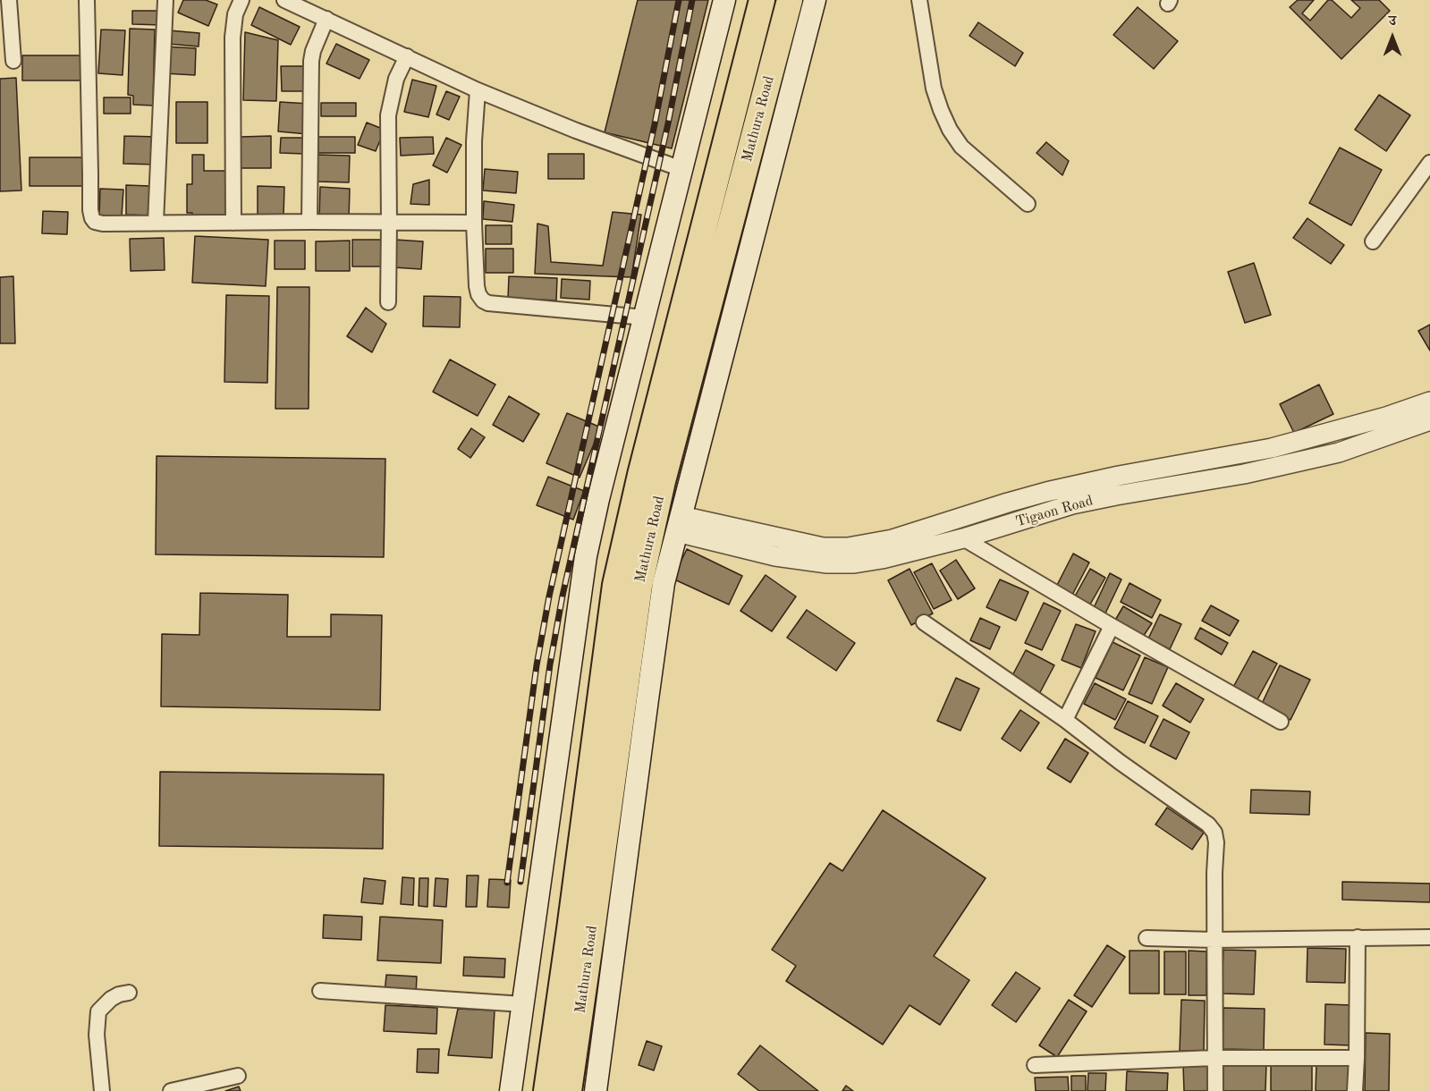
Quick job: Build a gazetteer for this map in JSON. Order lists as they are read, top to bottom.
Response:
{
  "streets": {
    "highway": ["Mathura Road"],
    "street": ["Tigaon Road"]
  },
  "north": "top"
}
